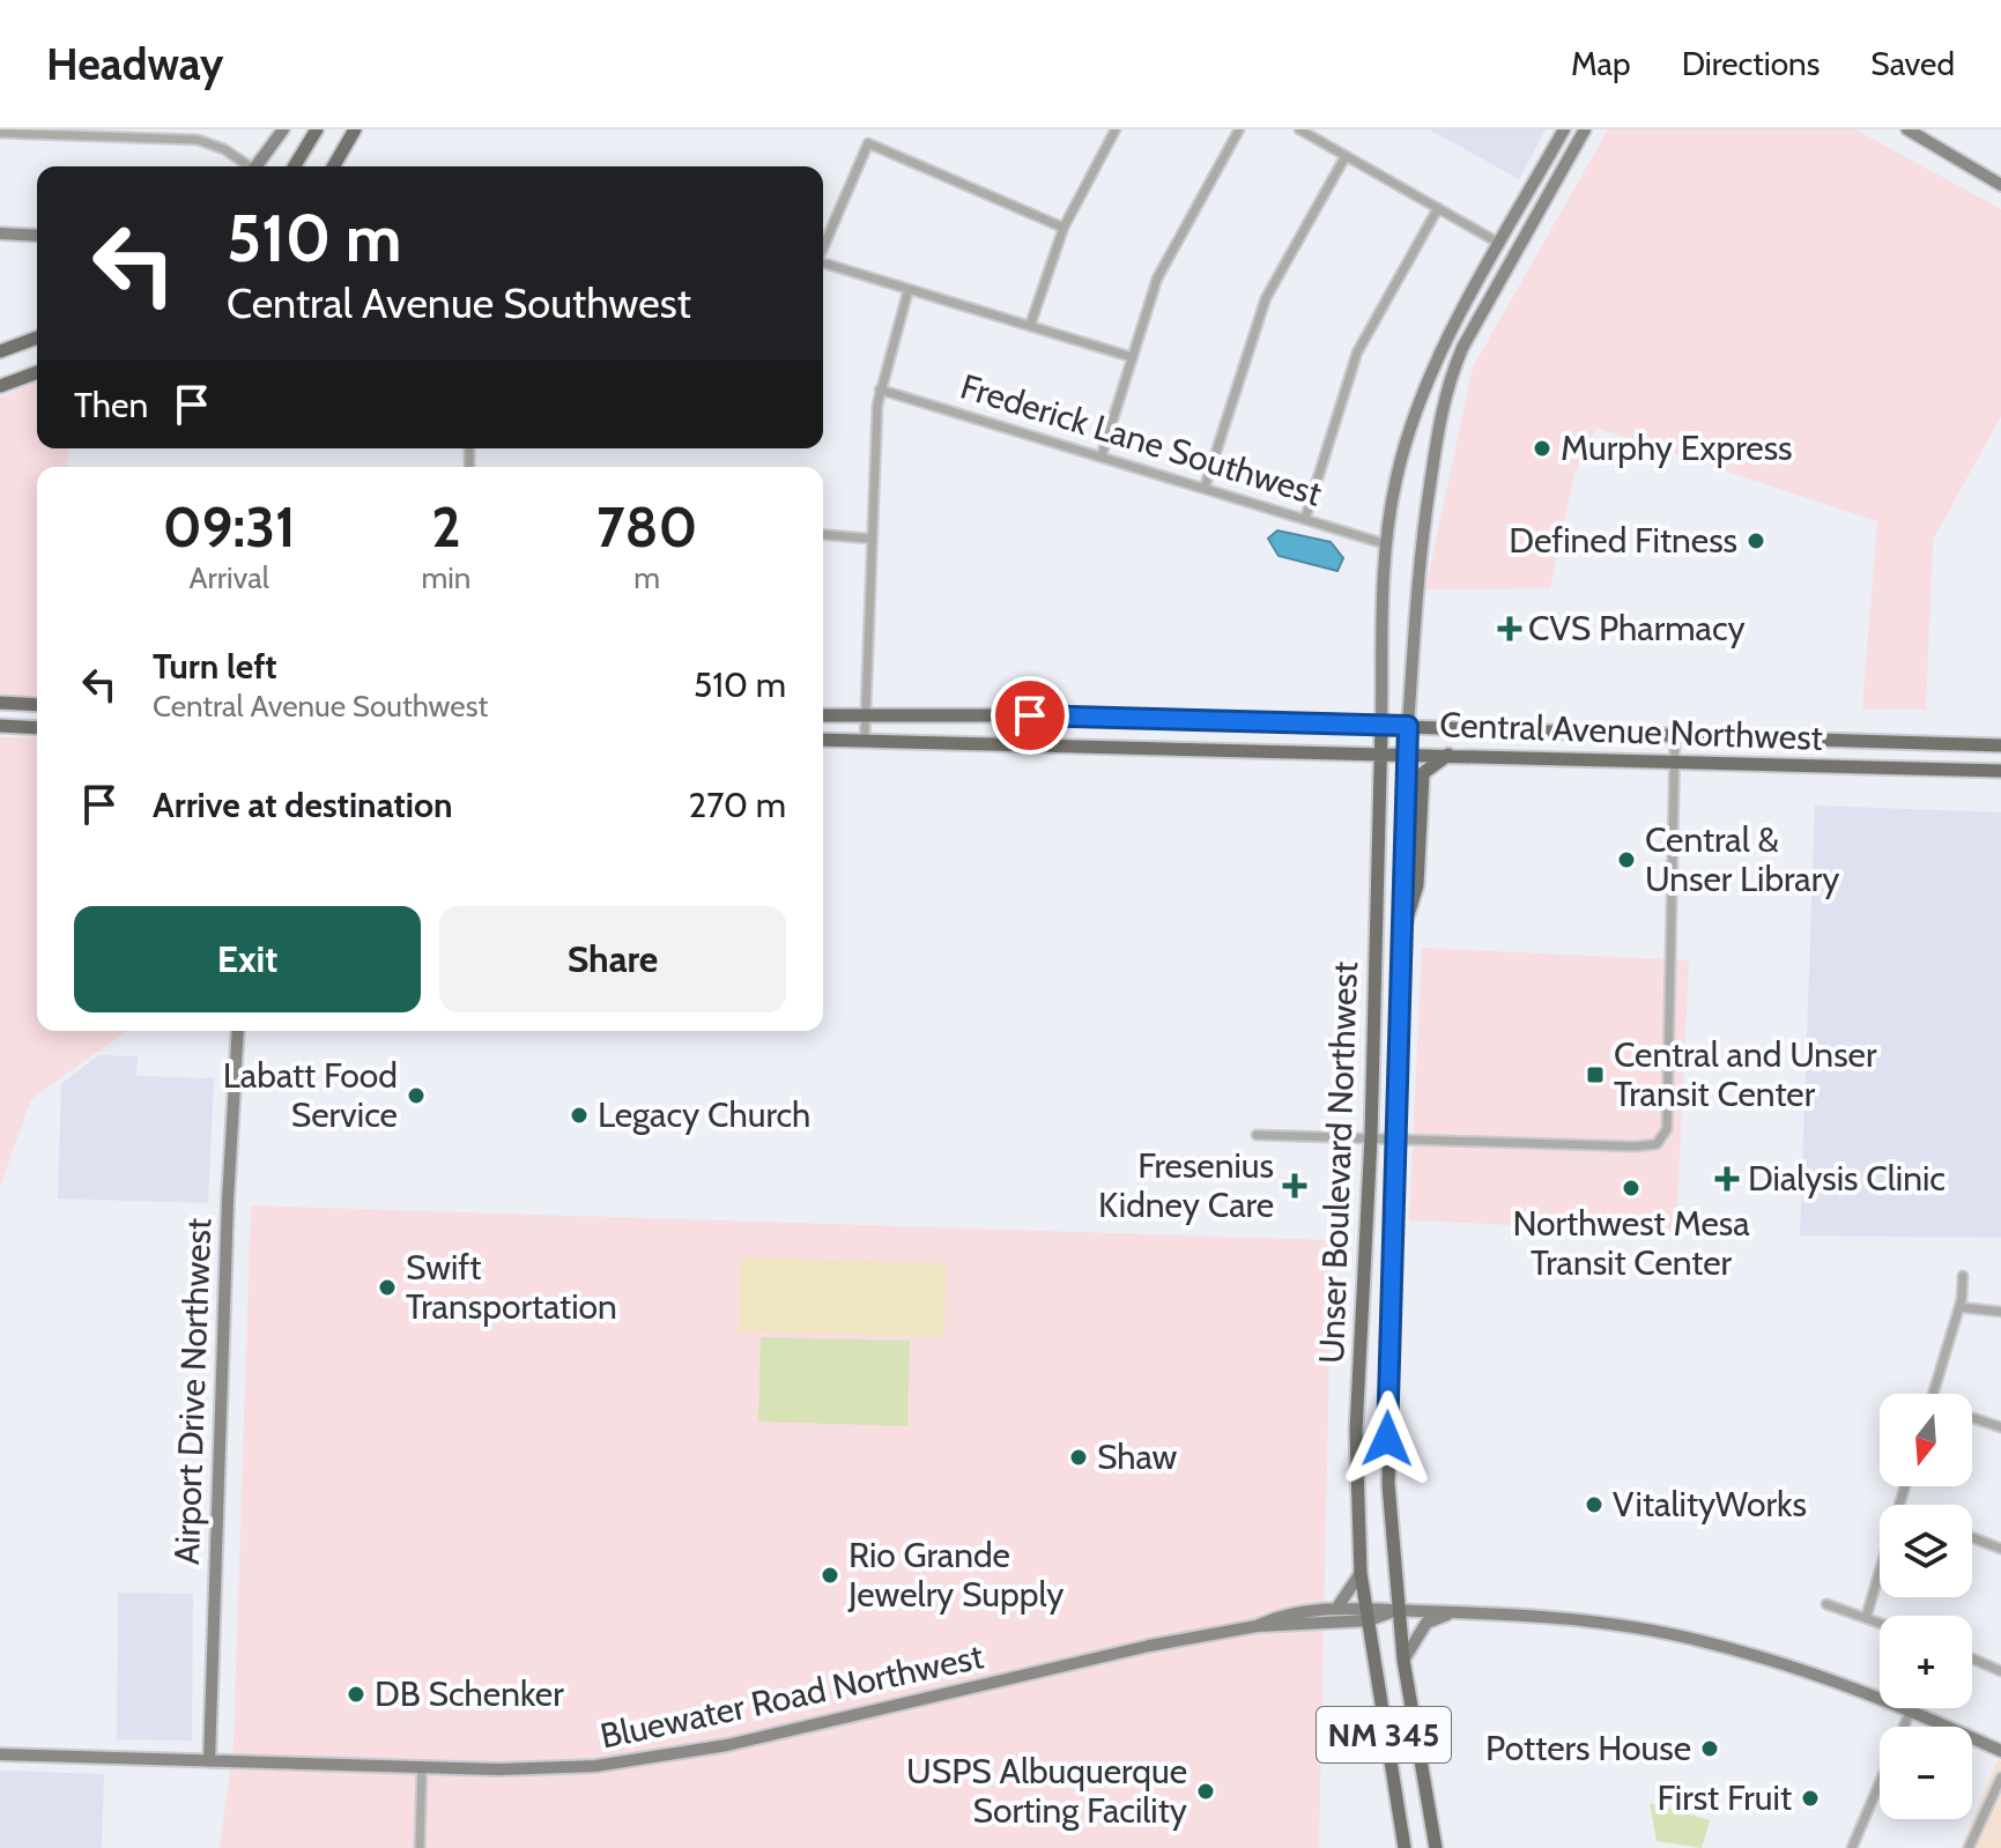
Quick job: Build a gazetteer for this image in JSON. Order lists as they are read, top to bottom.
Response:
{
  "streets": {
    "main road": ["Central Avenue Northwest", "Unser Boulevard Northwest", "NM 345"],
    "street": ["Frederick Lane Southwest", "Airport Drive Northwest", "Bluewater Road Northwest"]
  },
  "crossings": [
    ["Central Avenue Northwest", "Unser Boulevard Northwest"],
    ["Central Avenue Northwest", "NM 345"],
    ["Unser Boulevard Northwest", "Bluewater Road Northwest"],
    ["Unser Boulevard Northwest", "NM 345"],
    ["Airport Drive Northwest", "Bluewater Road Northwest"]
  ],
  "places": {
    "other": [
      "Murphy Express",
      "Defined Fitness",
      "Central & Unser Library",
      "Labatt Food Service",
      "Legacy Church",
      "Northwest Mesa Transit Center",
      "Swift Transportation",
      "Shaw",
      "VitalityWorks",
      "Rio Grande Jewelry Supply",
      "DB Schenker",
      "Potters House",
      "USPS Albuquerque Sorting Facility",
      "First Fruit"
    ],
    "health": ["CVS Pharmacy", "Dialysis Clinic", "Fresenius Kidney Care"],
    "transit": ["Central and Unser Transit Center"]
  },
  "north": "bottom",
  "page": {
    "header": "Headway",
    "nav": ["Map", "Directions", "Saved"],
    "turn": ["510 m", "Central Avenue Southwest"],
    "then": "Then",
    "eta": [
      "09:31",
      "Arrival",
      "2",
      "min",
      "780",
      "m"
    ],
    "list": [
      {
        "name": "Turn left",
        "note": "Central Avenue Southwest",
        "value": "510 m"
      },
      {
        "name": "Arrive at destination",
        "value": "270 m"
      }
    ],
    "buttons": ["Exit", "Share"],
    "map_buttons": ["+", "−"]
  }
}
